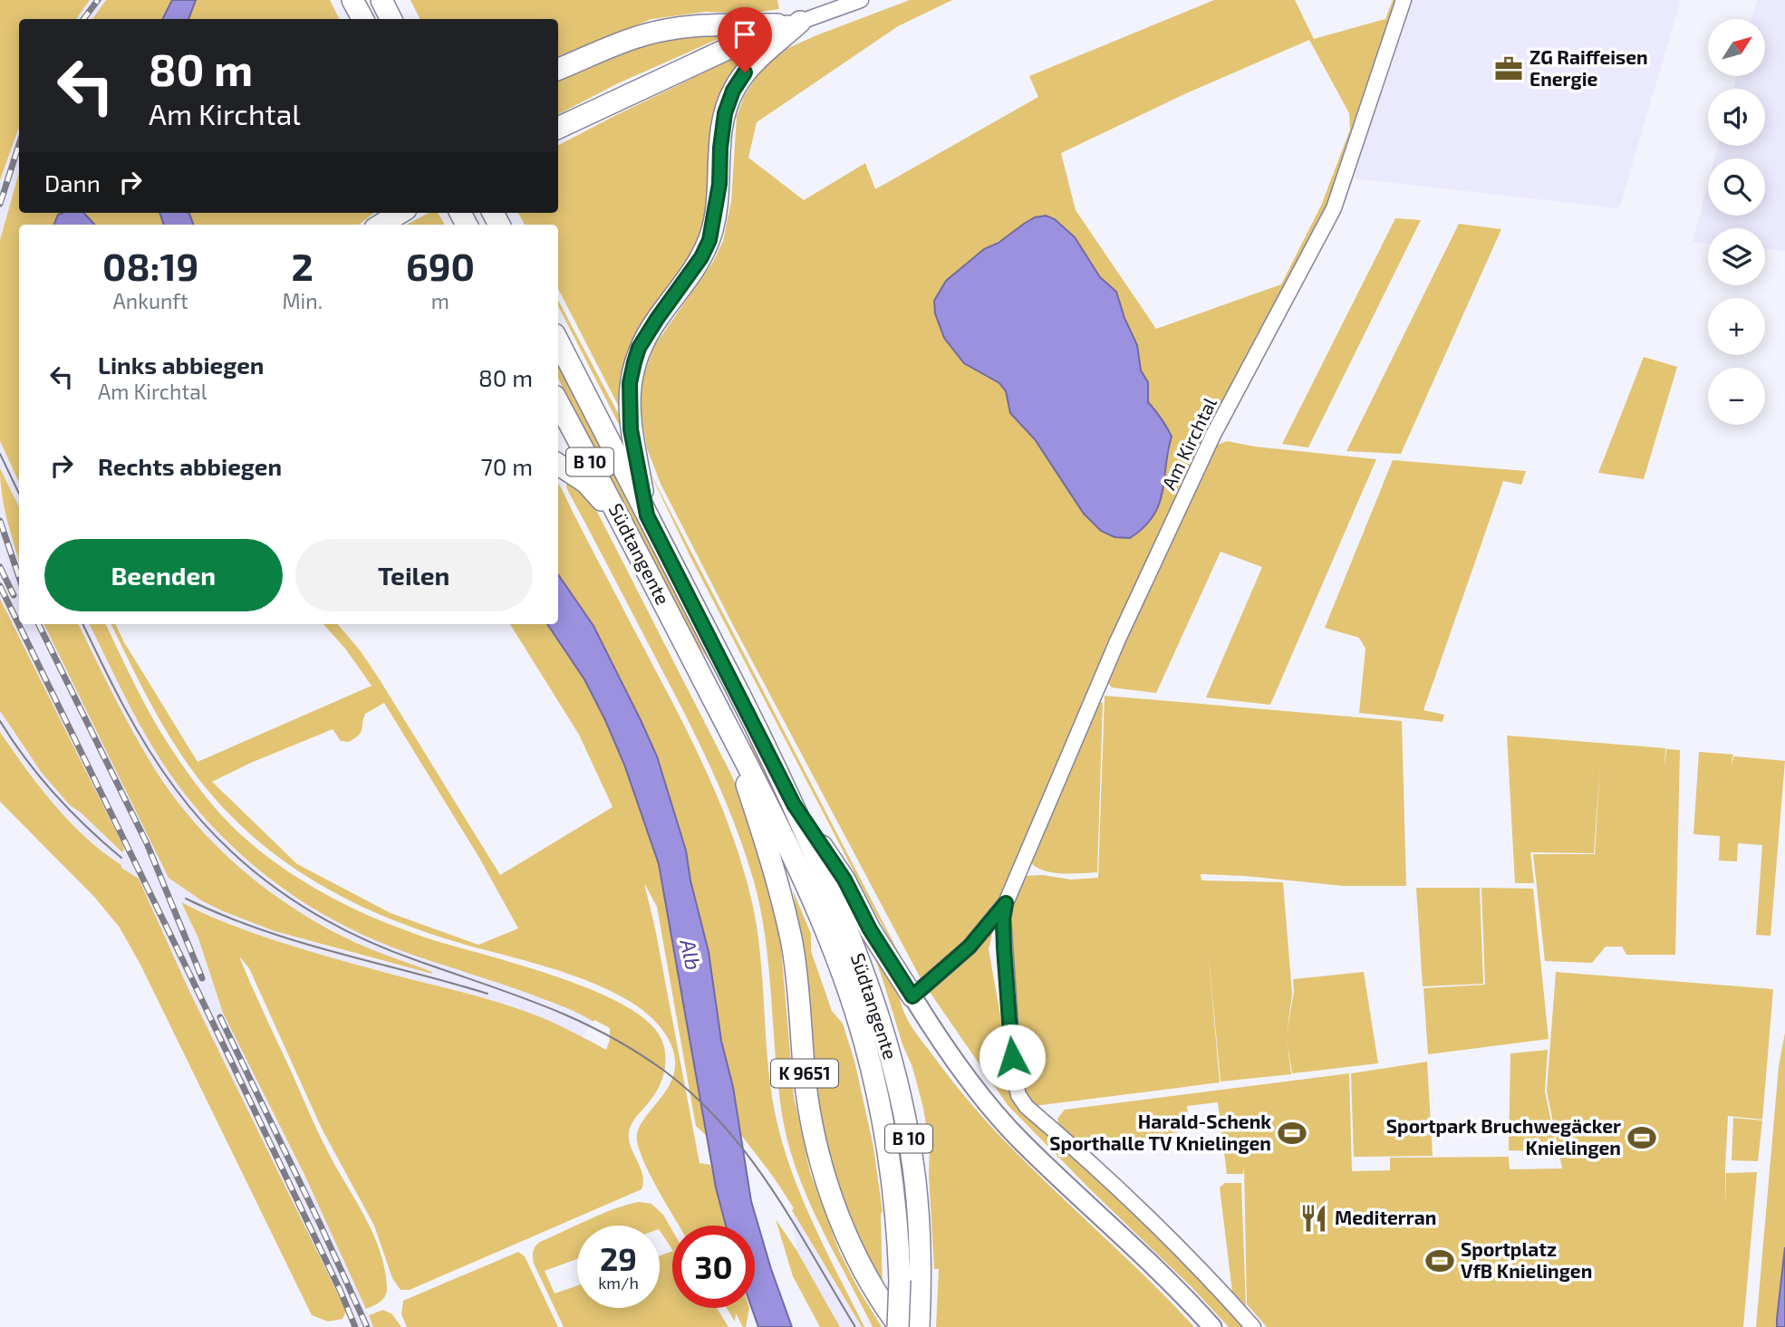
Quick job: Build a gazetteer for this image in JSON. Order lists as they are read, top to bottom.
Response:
{
  "streets": {
    "highway": ["B 10", "Südtangente", "K 9651"],
    "street": ["Am Kirchtal"]
  },
  "crossings": [
    ["Südtangente", "K 9651"]
  ],
  "water": ["Alb"],
  "places": {
    "office": ["ZG Raiffeisen Energie"],
    "sports": ["Harald-Schenk Sporthalle TV Knielingen", "Sportpark Bruchwegäcker Knielingen", "Sportplatz VfB Knielingen"],
    "restaurant": ["Mediterran"]
  },
  "north": "top right",
  "page": {
    "map_buttons": ["+", "−"],
    "turn": ["80 m", "Am Kirchtal"],
    "then": "Dann",
    "eta": [
      "08:19",
      "Ankunft",
      "2",
      "Min.",
      "690",
      "m"
    ],
    "list": [
      {
        "name": "Links abbiegen",
        "note": "Am Kirchtal",
        "value": "80 m"
      },
      {
        "name": "Rechts abbiegen",
        "value": "70 m"
      }
    ],
    "buttons": ["Beenden", "Teilen"],
    "speed": "29 km/h",
    "limit": "30"
  }
}
